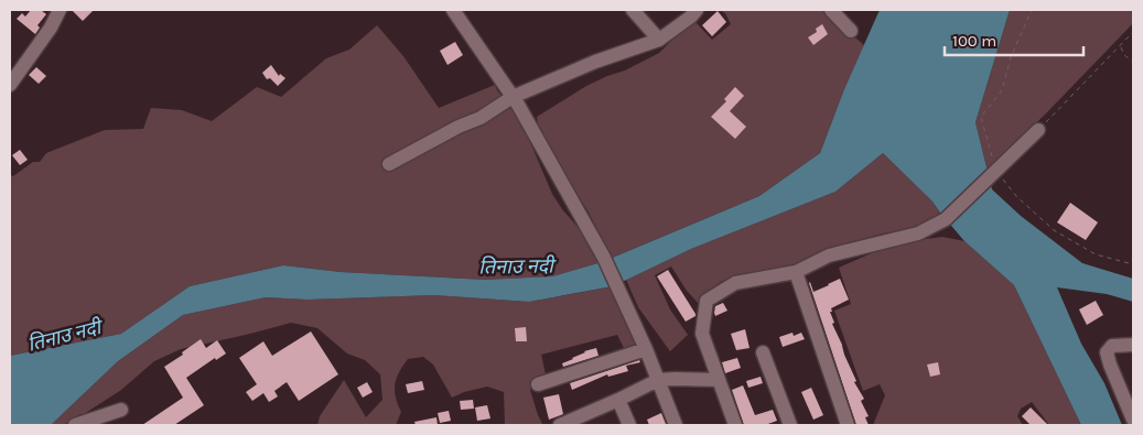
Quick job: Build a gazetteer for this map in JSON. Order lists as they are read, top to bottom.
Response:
{
  "water": ["तिनाउ नदी"],
  "scale_bar": "100 m"
}
